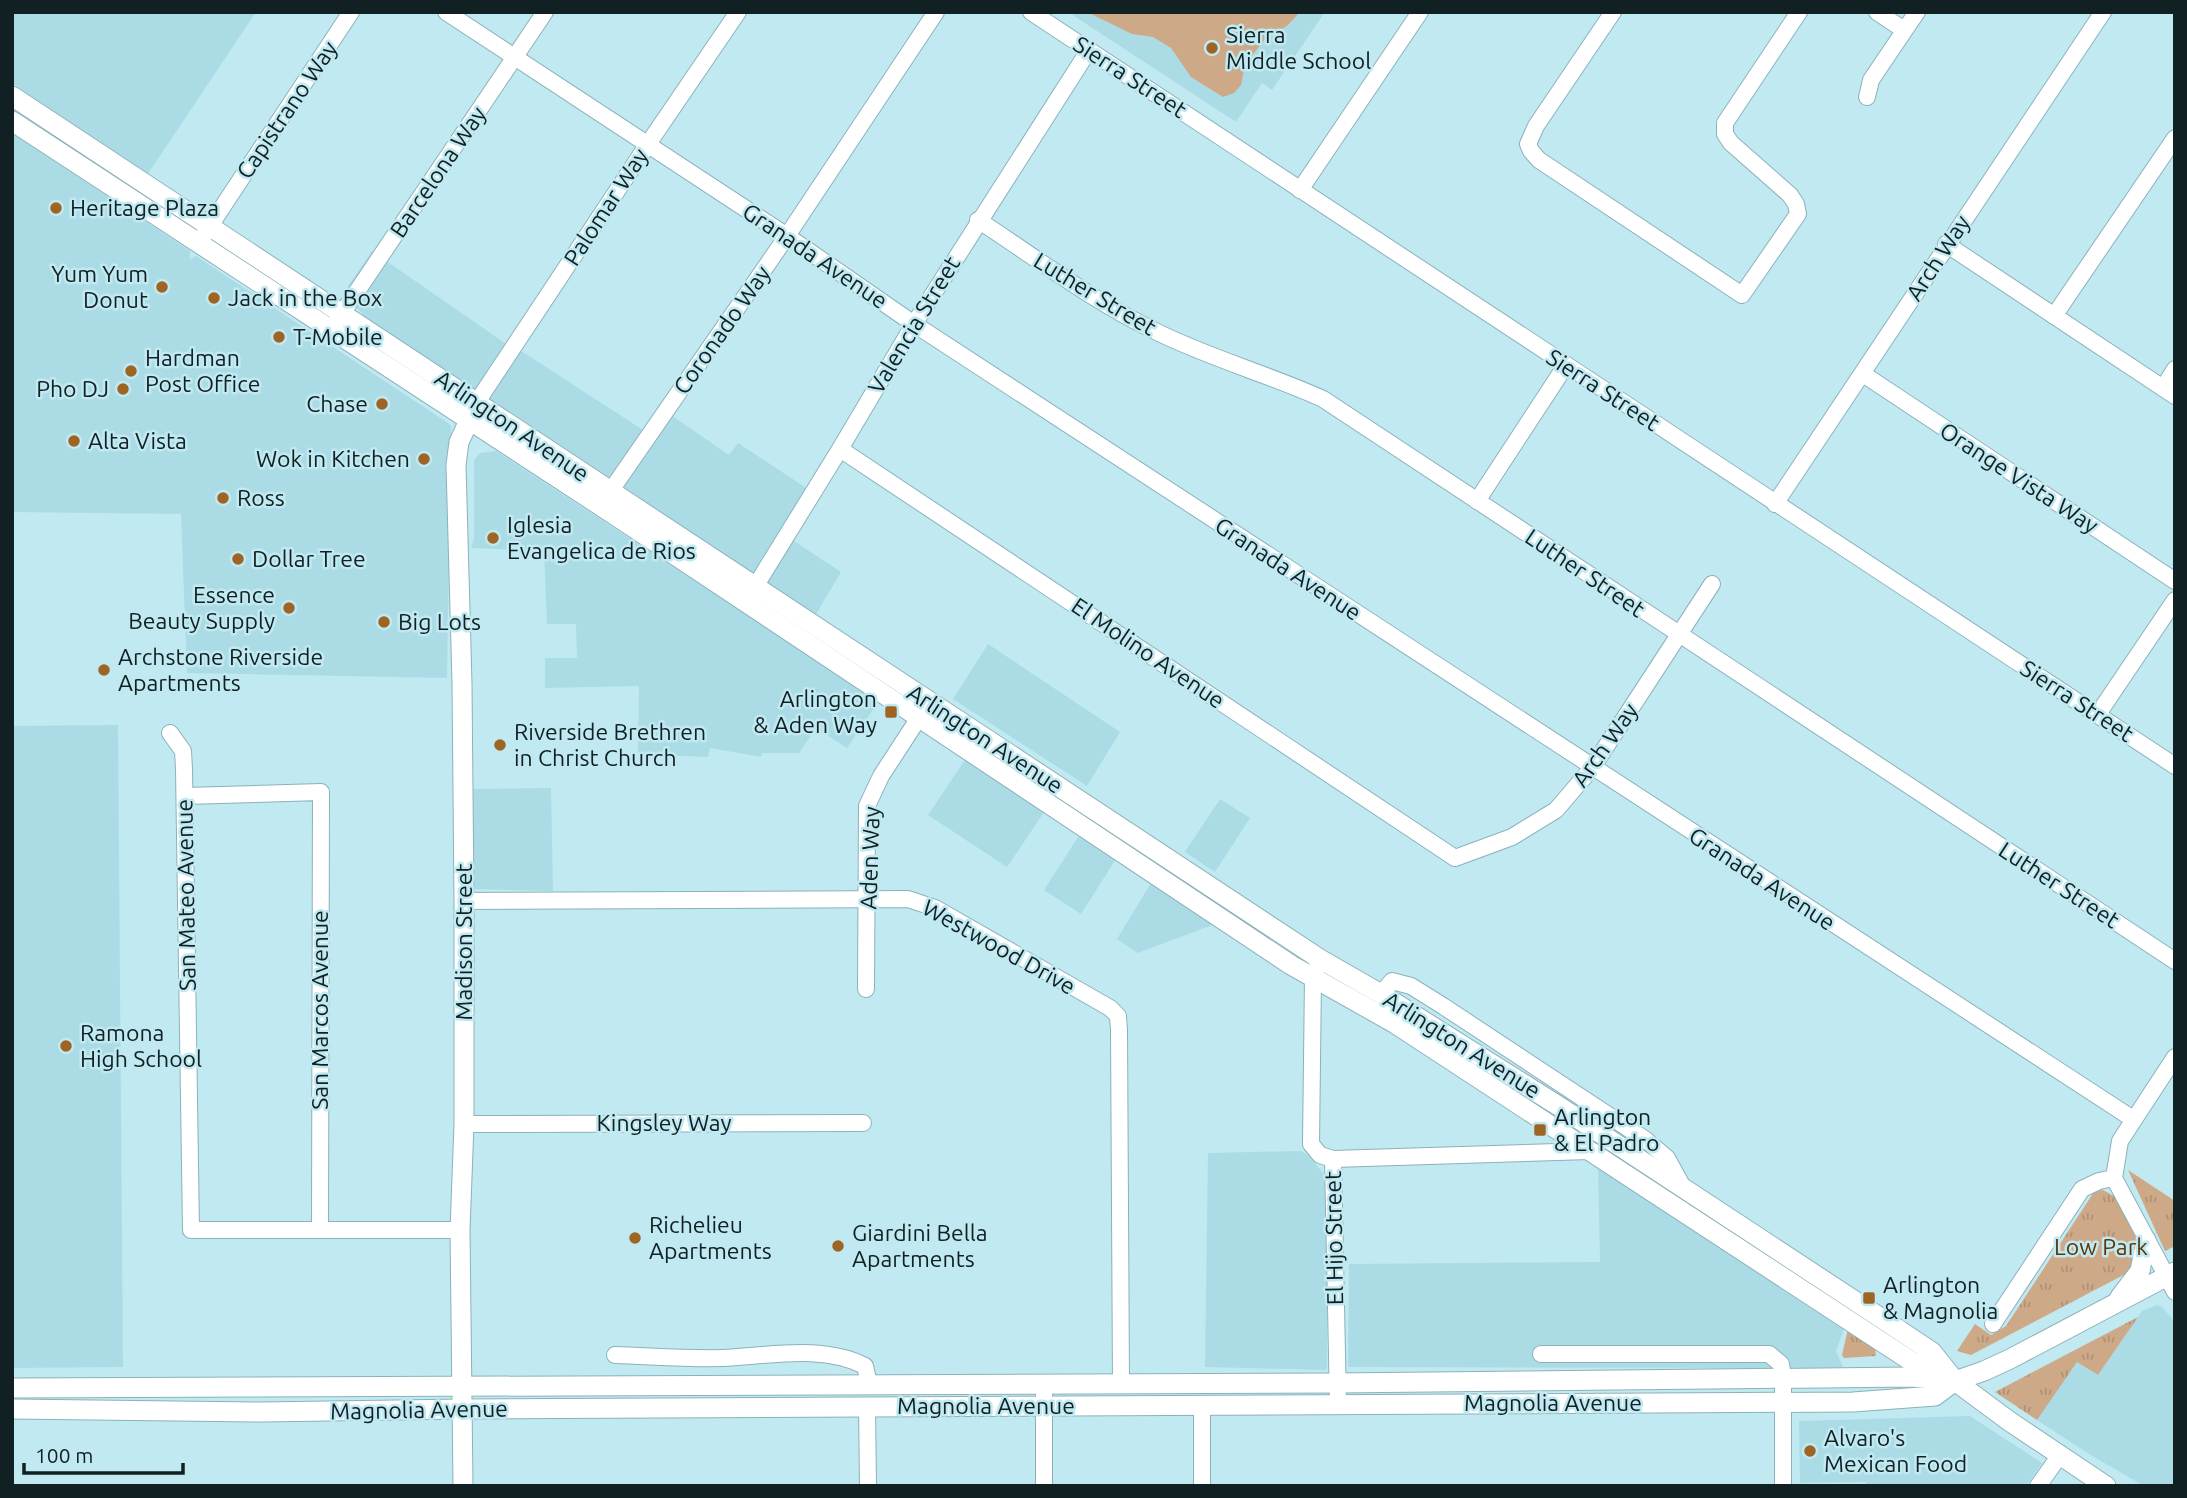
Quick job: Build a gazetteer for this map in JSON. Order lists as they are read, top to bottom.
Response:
{
  "streets": {
    "main road": ["Arlington Avenue", "Madison Street", "Magnolia Avenue"],
    "street": [
      "Sierra Street",
      "Capistrano Way",
      "Barcelona Way",
      "Palomar Way",
      "Granada Avenue",
      "Arch Way",
      "Luther Street",
      "Valencia Street",
      "Coronado Way",
      "Orange Vista Way",
      "El Molino Avenue",
      "Aden Way",
      "San Mateo Avenue",
      "Westwood Drive",
      "San Marcos Avenue",
      "Kingsley Way",
      "El Hijo Street"
    ]
  },
  "crossings": [
    ["Sierra Street", "Arch Way"],
    ["Sierra Street", "Valencia Street"],
    ["Capistrano Way", "Arlington Avenue"],
    ["Barcelona Way", "Granada Avenue"],
    ["Barcelona Way", "Arlington Avenue"],
    ["Palomar Way", "Granada Avenue"],
    ["Palomar Way", "Arlington Avenue"],
    ["Palomar Way", "Madison Street"],
    ["Granada Avenue", "Arch Way"],
    ["Granada Avenue", "Valencia Street"],
    ["Granada Avenue", "Coronado Way"],
    ["Arch Way", "Luther Street"],
    ["Arch Way", "Orange Vista Way"],
    ["Arch Way", "El Molino Avenue"],
    ["Luther Street", "Valencia Street"],
    ["Valencia Street", "Arlington Avenue"],
    ["Valencia Street", "El Molino Avenue"],
    ["Coronado Way", "Arlington Avenue"],
    ["Arlington Avenue", "Aden Way"],
    ["Arlington Avenue", "Madison Street"],
    ["Arlington Avenue", "El Hijo Street"],
    ["Arlington Avenue", "Magnolia Avenue"],
    ["Aden Way", "Westwood Drive"],
    ["San Mateo Avenue", "San Marcos Avenue"],
    ["Madison Street", "Westwood Drive"],
    ["Madison Street", "Kingsley Way"],
    ["Madison Street", "Magnolia Avenue"],
    ["Westwood Drive", "Magnolia Avenue"],
    ["El Hijo Street", "Magnolia Avenue"]
  ],
  "parks": ["Low Park"],
  "places": {
    "other": [
      "Sierra Middle School",
      "Heritage Plaza",
      "Yum Yum Donut",
      "Jack in the Box",
      "T-Mobile",
      "Hardman Post Office",
      "Pho DJ",
      "Chase",
      "Alta Vista",
      "Wok in Kitchen",
      "Ross",
      "Iglesia Evangelica de Rios",
      "Dollar Tree",
      "Essence Beauty Supply",
      "Big Lots",
      "Archstone Riverside Apartments",
      "Riverside Brethren in Christ Church",
      "Ramona High School",
      "Richelieu Apartments",
      "Giardini Bella Apartments",
      "Alvaro's Mexican Food"
    ],
    "transit": ["Arlington & Aden Way", "Arlington & El Padro", "Arlington & Magnolia"]
  },
  "scale_bar": "100 m"
}
